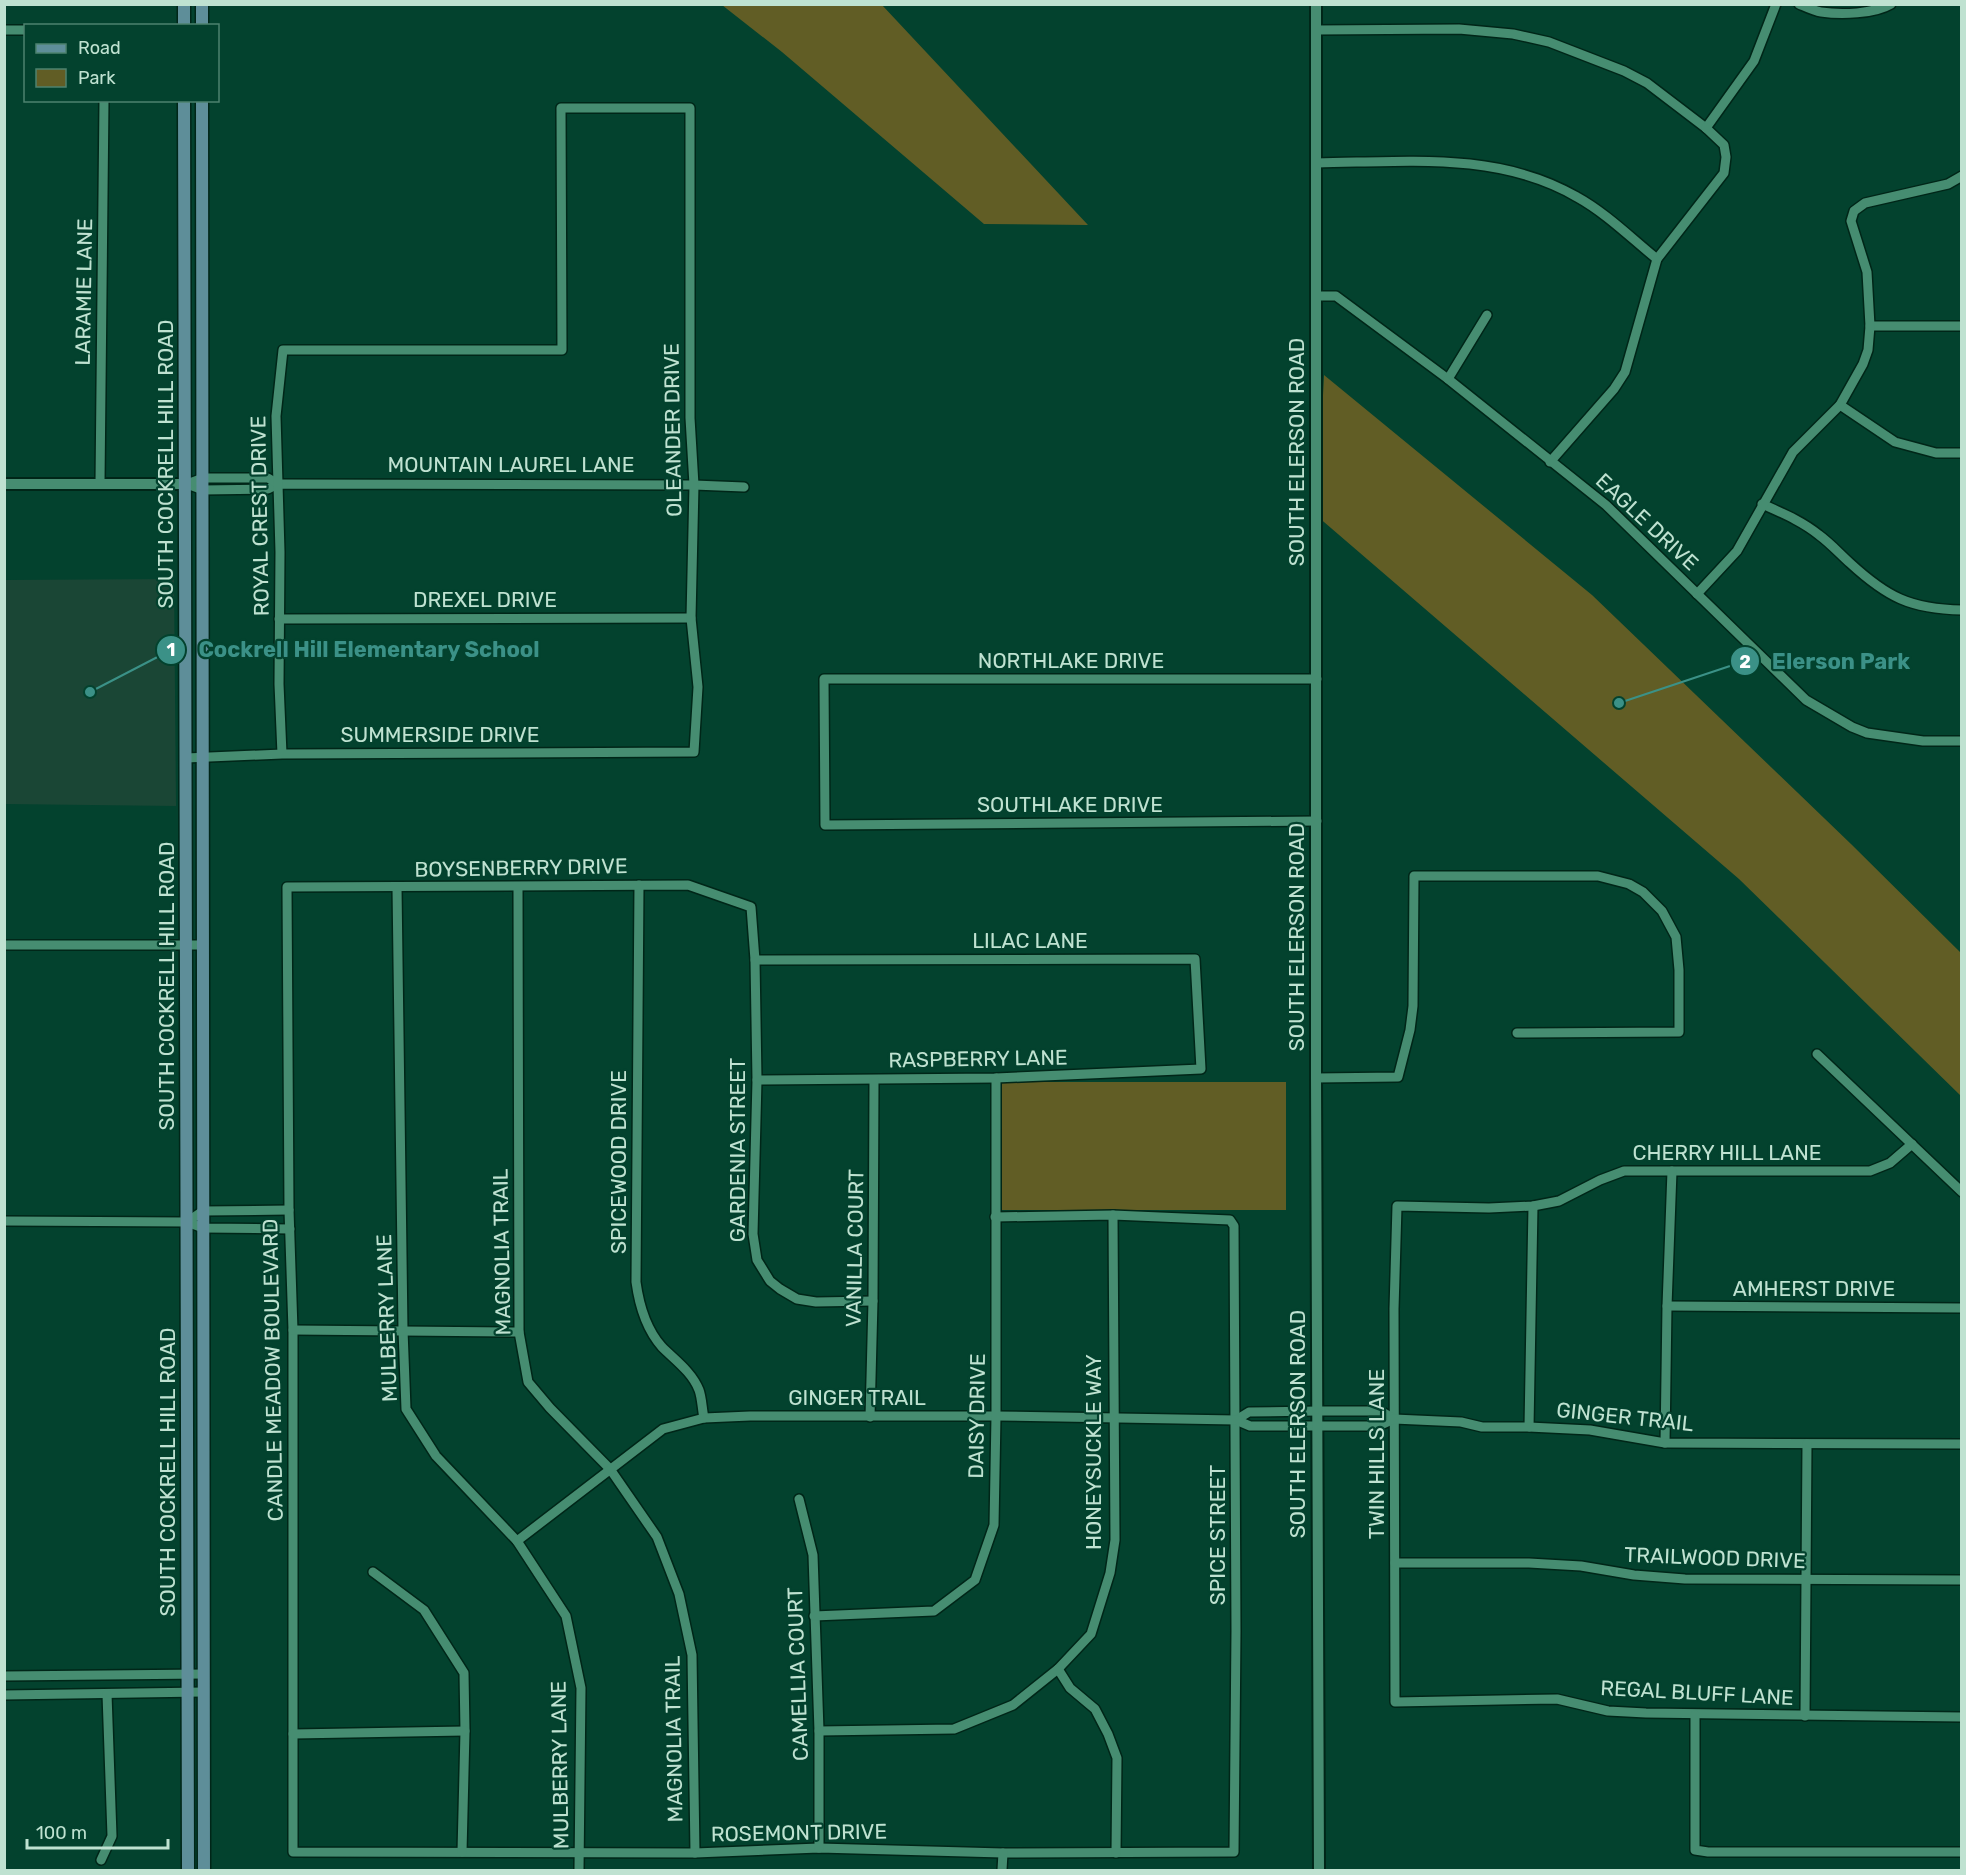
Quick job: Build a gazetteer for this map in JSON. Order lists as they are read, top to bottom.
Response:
{
  "streets": {
    "main road": ["SOUTH COCKRELL HILL ROAD"],
    "street": [
      "LARAMIE LANE",
      "OLEANDER DRIVE",
      "SOUTH ELERSON ROAD",
      "MOUNTAIN LAUREL LANE",
      "ROYAL CREST DRIVE",
      "EAGLE DRIVE",
      "DREXEL DRIVE",
      "NORTHLAKE DRIVE",
      "SUMMERSIDE DRIVE",
      "SOUTHLAKE DRIVE",
      "BOYSENBERRY DRIVE",
      "LILAC LANE",
      "RASPBERRY LANE",
      "GARDENIA STREET",
      "CHERRY HILL LANE",
      "SPICEWOOD DRIVE",
      "VANILLA COURT",
      "MAGNOLIA TRAIL",
      "AMHERST DRIVE",
      "MULBERRY LANE",
      "CANDLE MEADOW BOULEVARD",
      "GINGER TRAIL",
      "DAISY DRIVE",
      "HONEYSUCKLE WAY",
      "TWIN HILLS LANE",
      "SPICE STREET",
      "TRAILWOOD DRIVE",
      "CAMELLIA COURT",
      "REGAL BLUFF LANE",
      "ROSEMONT DRIVE"
    ]
  },
  "crossings": [
    ["LARAMIE LANE", "MOUNTAIN LAUREL LANE"],
    ["OLEANDER DRIVE", "MOUNTAIN LAUREL LANE"],
    ["OLEANDER DRIVE", "ROYAL CREST DRIVE"],
    ["OLEANDER DRIVE", "DREXEL DRIVE"],
    ["OLEANDER DRIVE", "SUMMERSIDE DRIVE"],
    ["SOUTH ELERSON ROAD", "EAGLE DRIVE"],
    ["SOUTH ELERSON ROAD", "NORTHLAKE DRIVE"],
    ["SOUTH ELERSON ROAD", "SOUTHLAKE DRIVE"],
    ["SOUTH ELERSON ROAD", "GINGER TRAIL"],
    ["SOUTH COCKRELL HILL ROAD", "MOUNTAIN LAUREL LANE"],
    ["SOUTH COCKRELL HILL ROAD", "SUMMERSIDE DRIVE"],
    ["MOUNTAIN LAUREL LANE", "ROYAL CREST DRIVE"],
    ["ROYAL CREST DRIVE", "DREXEL DRIVE"],
    ["ROYAL CREST DRIVE", "SUMMERSIDE DRIVE"],
    ["NORTHLAKE DRIVE", "SOUTHLAKE DRIVE"],
    ["BOYSENBERRY DRIVE", "GARDENIA STREET"],
    ["BOYSENBERRY DRIVE", "SPICEWOOD DRIVE"],
    ["BOYSENBERRY DRIVE", "MAGNOLIA TRAIL"],
    ["BOYSENBERRY DRIVE", "MULBERRY LANE"],
    ["BOYSENBERRY DRIVE", "CANDLE MEADOW BOULEVARD"],
    ["LILAC LANE", "RASPBERRY LANE"],
    ["LILAC LANE", "GARDENIA STREET"],
    ["RASPBERRY LANE", "GARDENIA STREET"],
    ["RASPBERRY LANE", "VANILLA COURT"],
    ["RASPBERRY LANE", "DAISY DRIVE"],
    ["GARDENIA STREET", "VANILLA COURT"],
    ["CHERRY HILL LANE", "TWIN HILLS LANE"],
    ["SPICEWOOD DRIVE", "GINGER TRAIL"],
    ["VANILLA COURT", "GINGER TRAIL"],
    ["MAGNOLIA TRAIL", "GINGER TRAIL"],
    ["MAGNOLIA TRAIL", "ROSEMONT DRIVE"],
    ["MULBERRY LANE", "GINGER TRAIL"],
    ["MULBERRY LANE", "ROSEMONT DRIVE"],
    ["CANDLE MEADOW BOULEVARD", "ROSEMONT DRIVE"],
    ["GINGER TRAIL", "DAISY DRIVE"],
    ["GINGER TRAIL", "HONEYSUCKLE WAY"],
    ["GINGER TRAIL", "TWIN HILLS LANE"],
    ["GINGER TRAIL", "SPICE STREET"],
    ["DAISY DRIVE", "CAMELLIA COURT"],
    ["HONEYSUCKLE WAY", "SPICE STREET"],
    ["HONEYSUCKLE WAY", "CAMELLIA COURT"],
    ["TWIN HILLS LANE", "TRAILWOOD DRIVE"],
    ["TWIN HILLS LANE", "REGAL BLUFF LANE"],
    ["SPICE STREET", "ROSEMONT DRIVE"],
    ["CAMELLIA COURT", "ROSEMONT DRIVE"]
  ],
  "places": ["Cockrell Hill Elementary School", "Elerson Park"],
  "legend": ["Road", "Park"],
  "scale_bar": "100 m"
}
